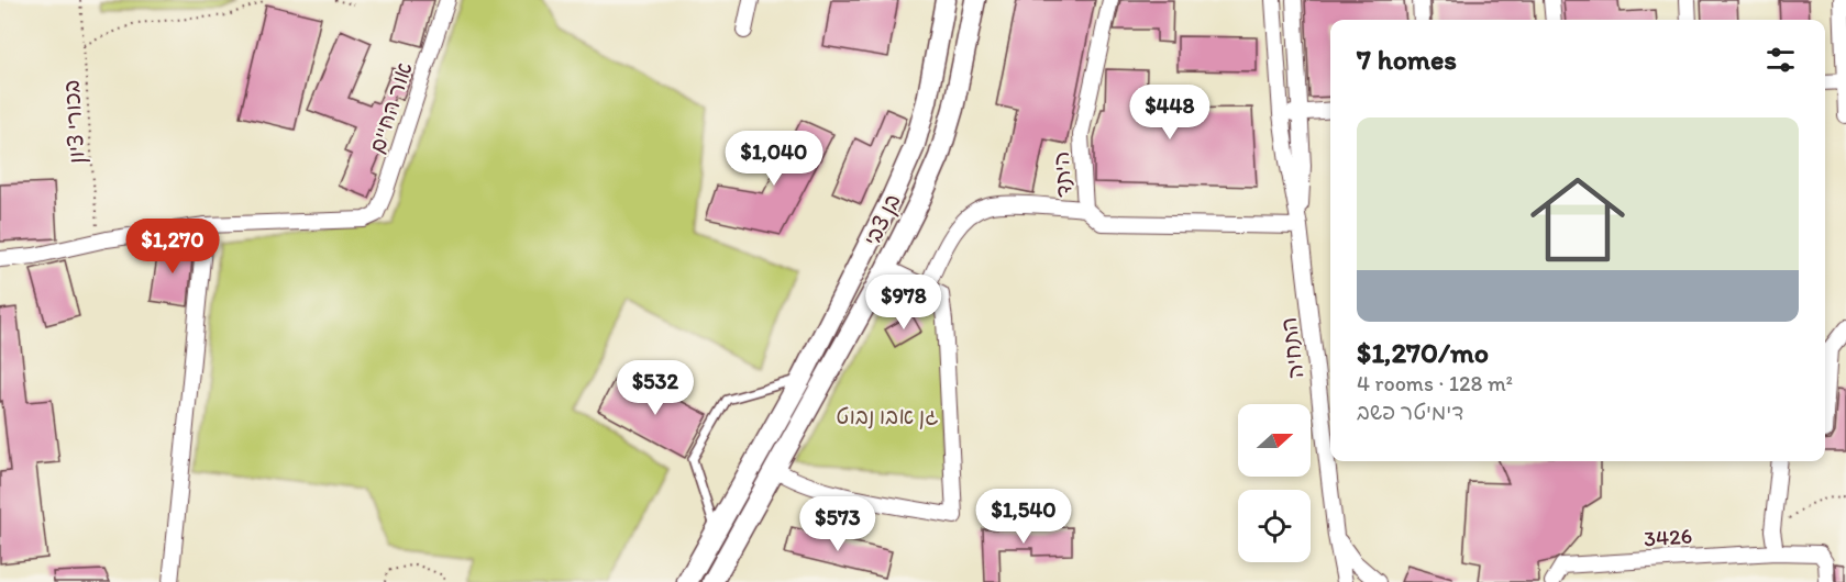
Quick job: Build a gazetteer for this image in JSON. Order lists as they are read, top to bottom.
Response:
{
  "streets": {
    "main road": ["בן צבי"],
    "street": [
      "אור החיים",
      "היתד",
      "התחיה",
      "3426"
    ],
    "path": ["בכורי ציון"]
  },
  "crossings": [
    ["היתד", "התחיה"]
  ],
  "parks": ["גן אבו נבוט"],
  "north": "right",
  "page": {
    "heading": "7 homes",
    "price": [
      "$448",
      "$1,040",
      "$1,270",
      "$978",
      "$532",
      "$1,540",
      "$573"
    ],
    "list": [
      {
        "name": "$1,270/mo",
        "note": "4 rooms · 128 m² · דימיטר פשב"
      }
    ]
  }
}
